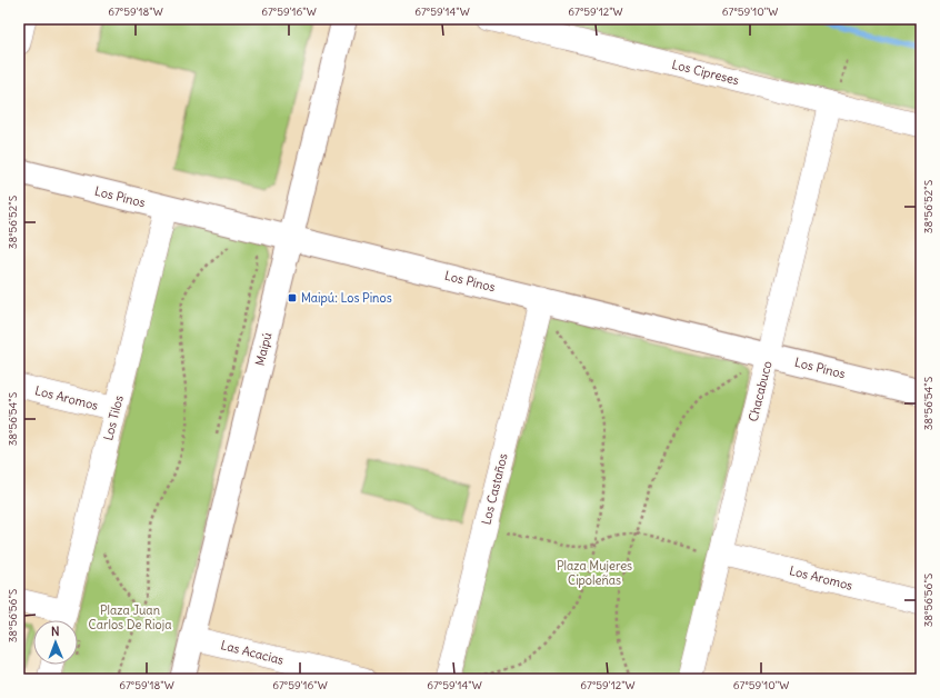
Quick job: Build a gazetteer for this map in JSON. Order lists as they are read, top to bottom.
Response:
{
  "streets": {
    "street": [
      "Los Cipreses",
      "Los Pinos",
      "Maipú",
      "Chacabuco",
      "Los Aromos",
      "Los Tilos",
      "Los Castaños",
      "Las Acacias"
    ]
  },
  "crossings": [
    ["Los Cipreses", "Chacabuco"],
    ["Los Pinos", "Maipú"],
    ["Los Pinos", "Chacabuco"],
    ["Los Pinos", "Los Tilos"],
    ["Los Pinos", "Los Castaños"],
    ["Maipú", "Las Acacias"],
    ["Chacabuco", "Los Aromos"],
    ["Los Aromos", "Los Tilos"]
  ],
  "parks": ["Plaza Mujeres Cipoleñas", "Plaza Juan Carlos De Rioja"],
  "places": {
    "transit": ["Maipú: Los Pinos"]
  },
  "north": "top",
  "coordinates": [
    "67°59'18\"W",
    "67°59'16\"W",
    "67°59'14\"W",
    "67°59'12\"W",
    "67°59'10\"W",
    "38°56'52\"S",
    "38°56'54\"S",
    "38°56'56\"S"
  ]
}
